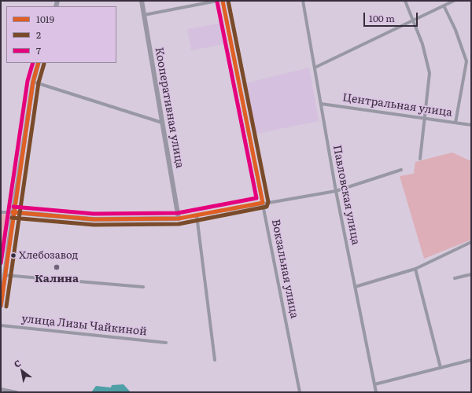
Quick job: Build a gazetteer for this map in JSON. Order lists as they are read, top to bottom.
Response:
{
  "streets": {
    "street": [
      "Центральная улица",
      "Кооперативная улица",
      "Павловская улица",
      "Вокзальная улица",
      "улица Лизы Чайкиной"
    ]
  },
  "crossings": [
    ["Центральная улица", "Павловская улица"]
  ],
  "places": ["Хлебозавод", "Калина"],
  "lines": ["transit line 1019", "transit line 2", "transit line 7"],
  "legend": ["1019", "2", "7"],
  "scale_bar": "100 m",
  "north": "top left"
}
